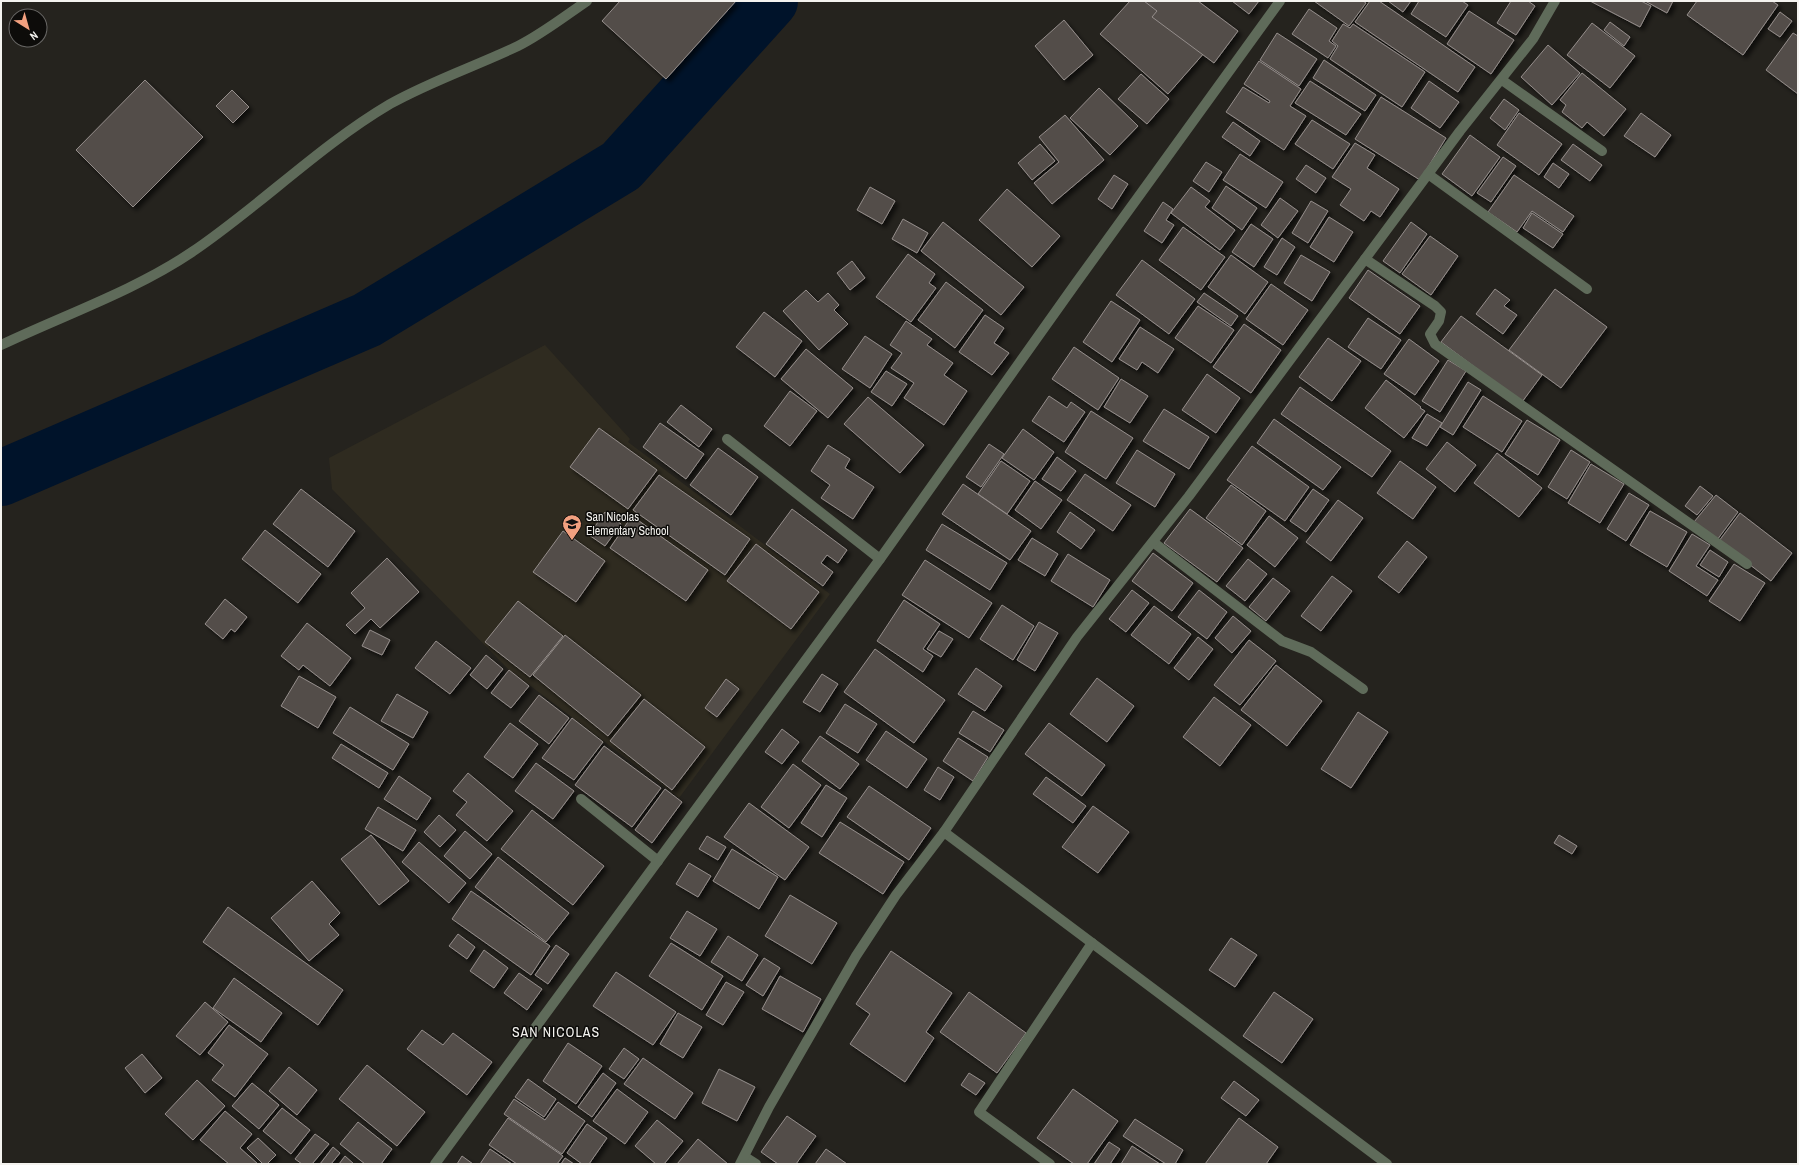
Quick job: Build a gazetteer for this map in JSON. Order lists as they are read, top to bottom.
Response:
{
  "districts": ["SAN NICOLAS"],
  "places": {
    "school or university": ["San Nicolas Elementary School"]
  },
  "north": "bottom right"
}
